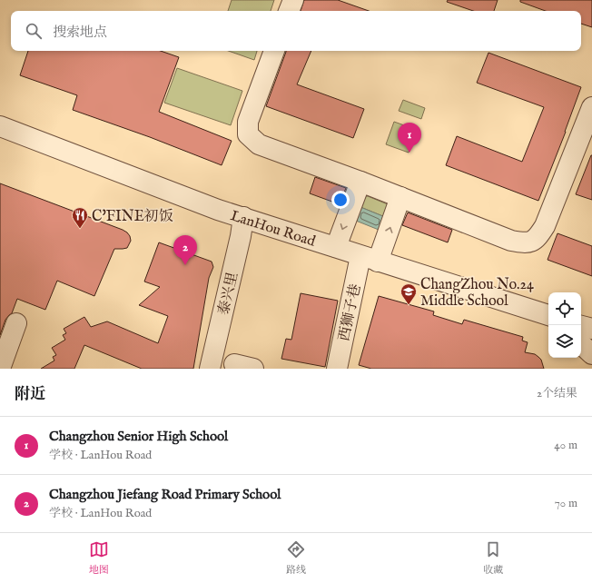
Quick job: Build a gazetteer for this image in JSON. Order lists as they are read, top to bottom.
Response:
{
  "streets": {
    "street": ["LanHou Road", "泰兴里", "西狮子巷"]
  },
  "crossings": [
    ["LanHou Road", "泰兴里"],
    ["LanHou Road", "西狮子巷"]
  ],
  "places": {
    "restaurant": ["C'FINE初饭"],
    "school or university": ["ChangZhou No.24 Middle School"]
  },
  "page": {
    "search": "搜索地点",
    "pins": ["1", "2"],
    "heading": ["附近", "2个结果"],
    "list": [
      {
        "mark": "1",
        "name": "Changzhou Senior High School",
        "note": "学校 · LanHou Road",
        "value": "40 m"
      },
      {
        "mark": "2",
        "name": "Changzhou Jiefang Road Primary School",
        "note": "学校 · LanHou Road",
        "value": "70 m"
      }
    ],
    "nav": ["地图", "路线", "收藏"]
  }
}
